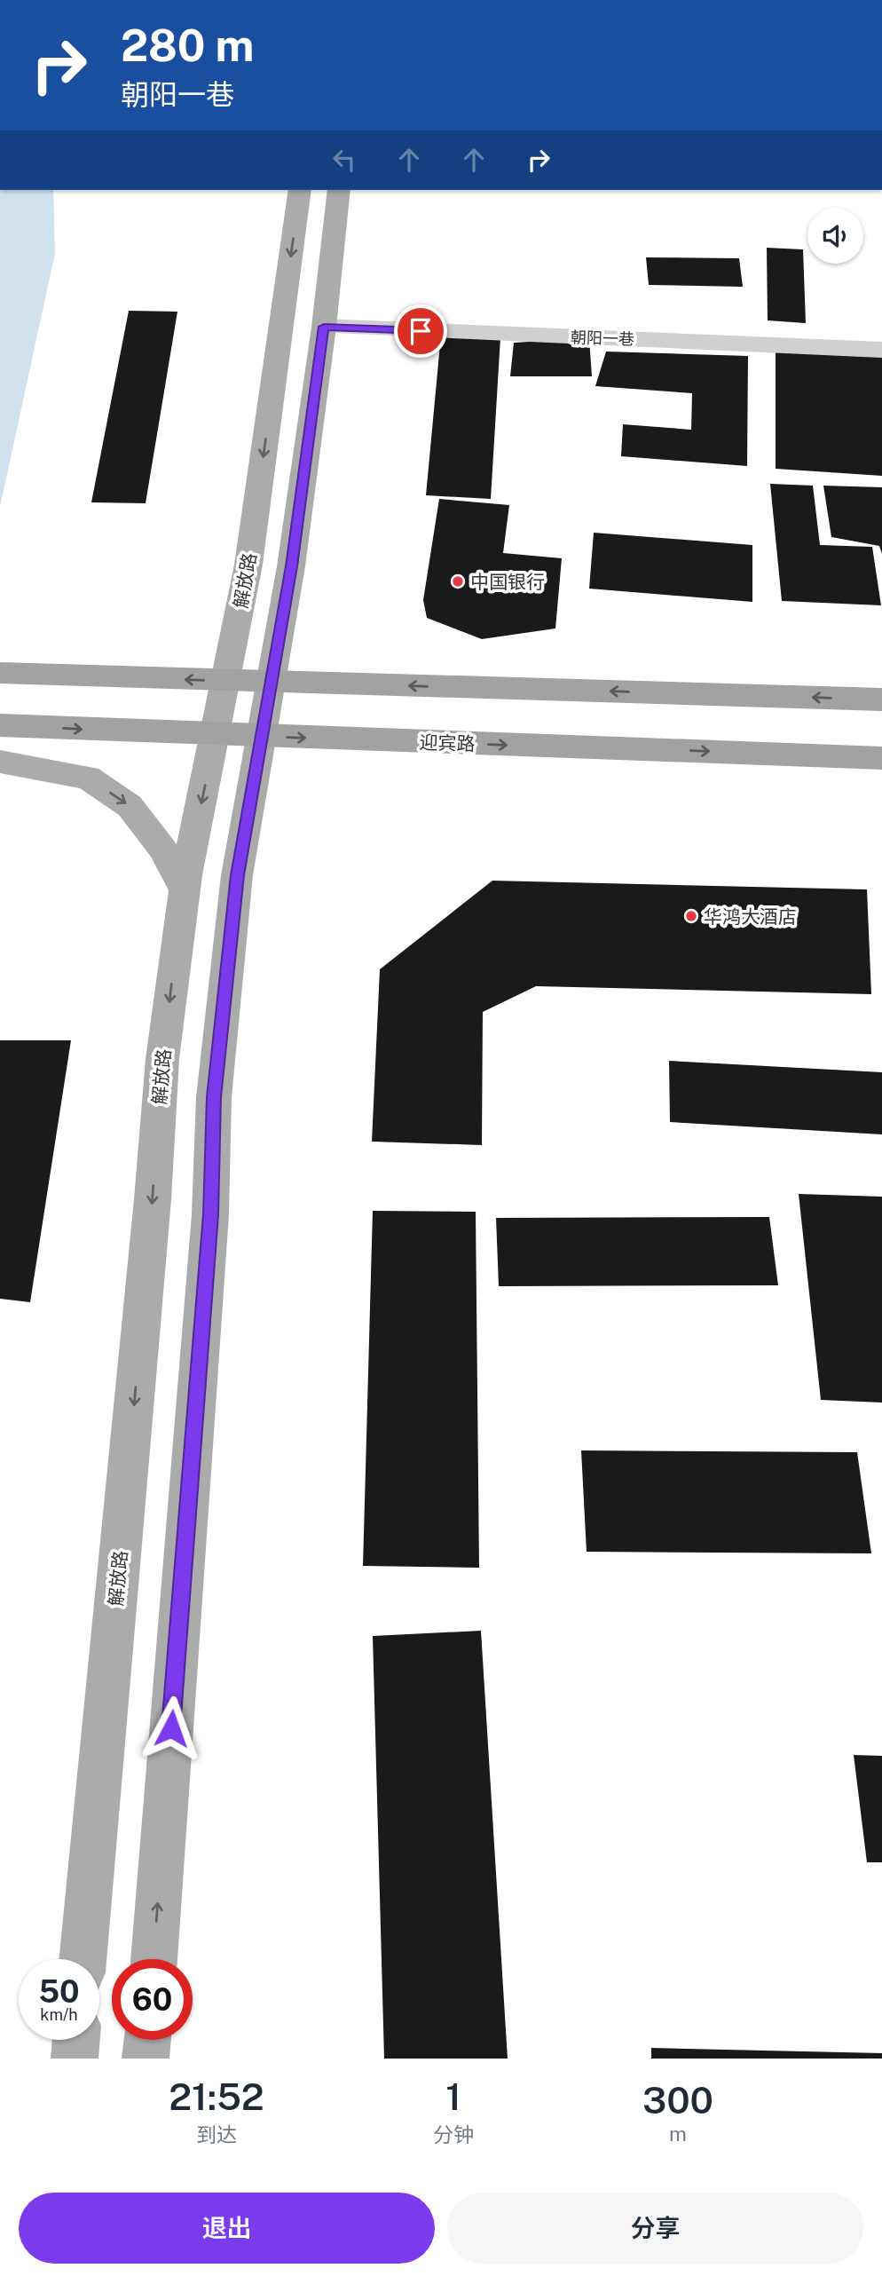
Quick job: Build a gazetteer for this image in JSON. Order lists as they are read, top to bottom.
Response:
{
  "streets": {
    "highway": ["迎宾路"],
    "main road": ["解放路"],
    "street": ["朝阳一巷"]
  },
  "crossings": [
    ["解放路", "迎宾路"]
  ],
  "places": ["中国银行", "华鸿大酒店"],
  "page": {
    "turn": ["280 m", "朝阳一巷"],
    "speed": "50 km/h",
    "limit": "60",
    "eta": [
      "21:52",
      "到达",
      "1",
      "分钟",
      "300",
      "m"
    ],
    "buttons": ["退出", "分享"]
  }
}
